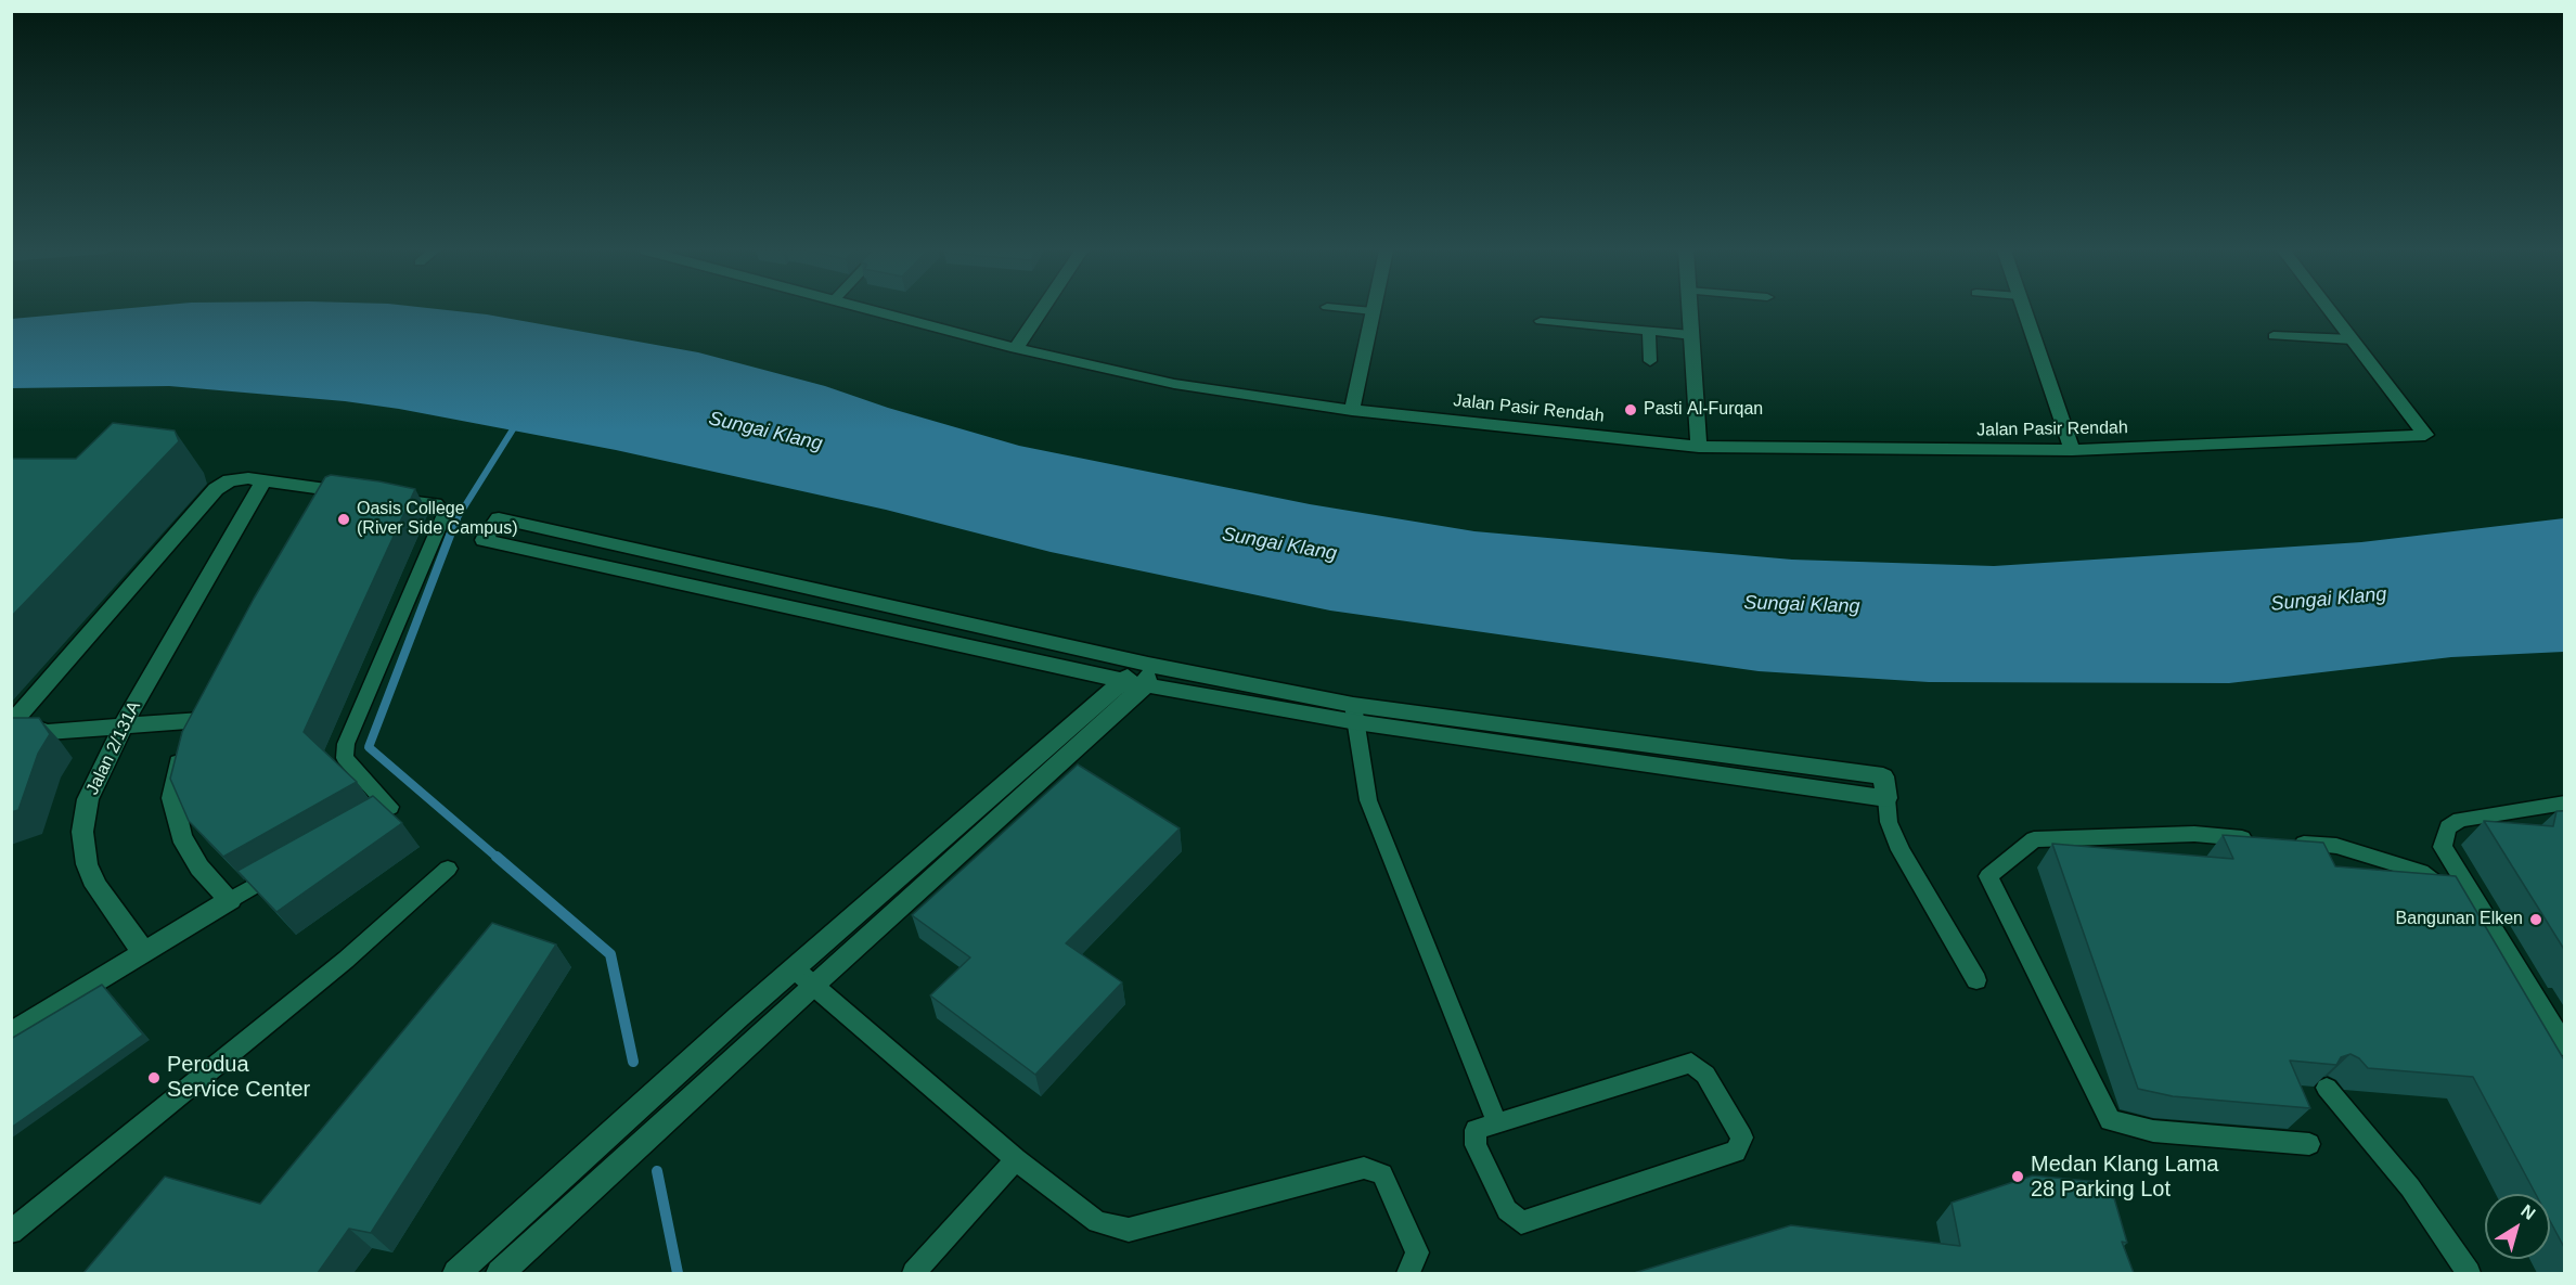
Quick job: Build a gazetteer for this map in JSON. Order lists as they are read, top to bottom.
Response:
{
  "streets": {
    "street": ["Jalan Pasir Rendah", "Jalan 2/131A"]
  },
  "water": ["Sungai Klang"],
  "places": [
    "Pasti Al-Furqan",
    "Oasis College (River Side Campus)",
    "Bangunan Elken",
    "Perodua Service Center",
    "Medan Klang Lama 28 Parking Lot"
  ],
  "north": "top right"
}
